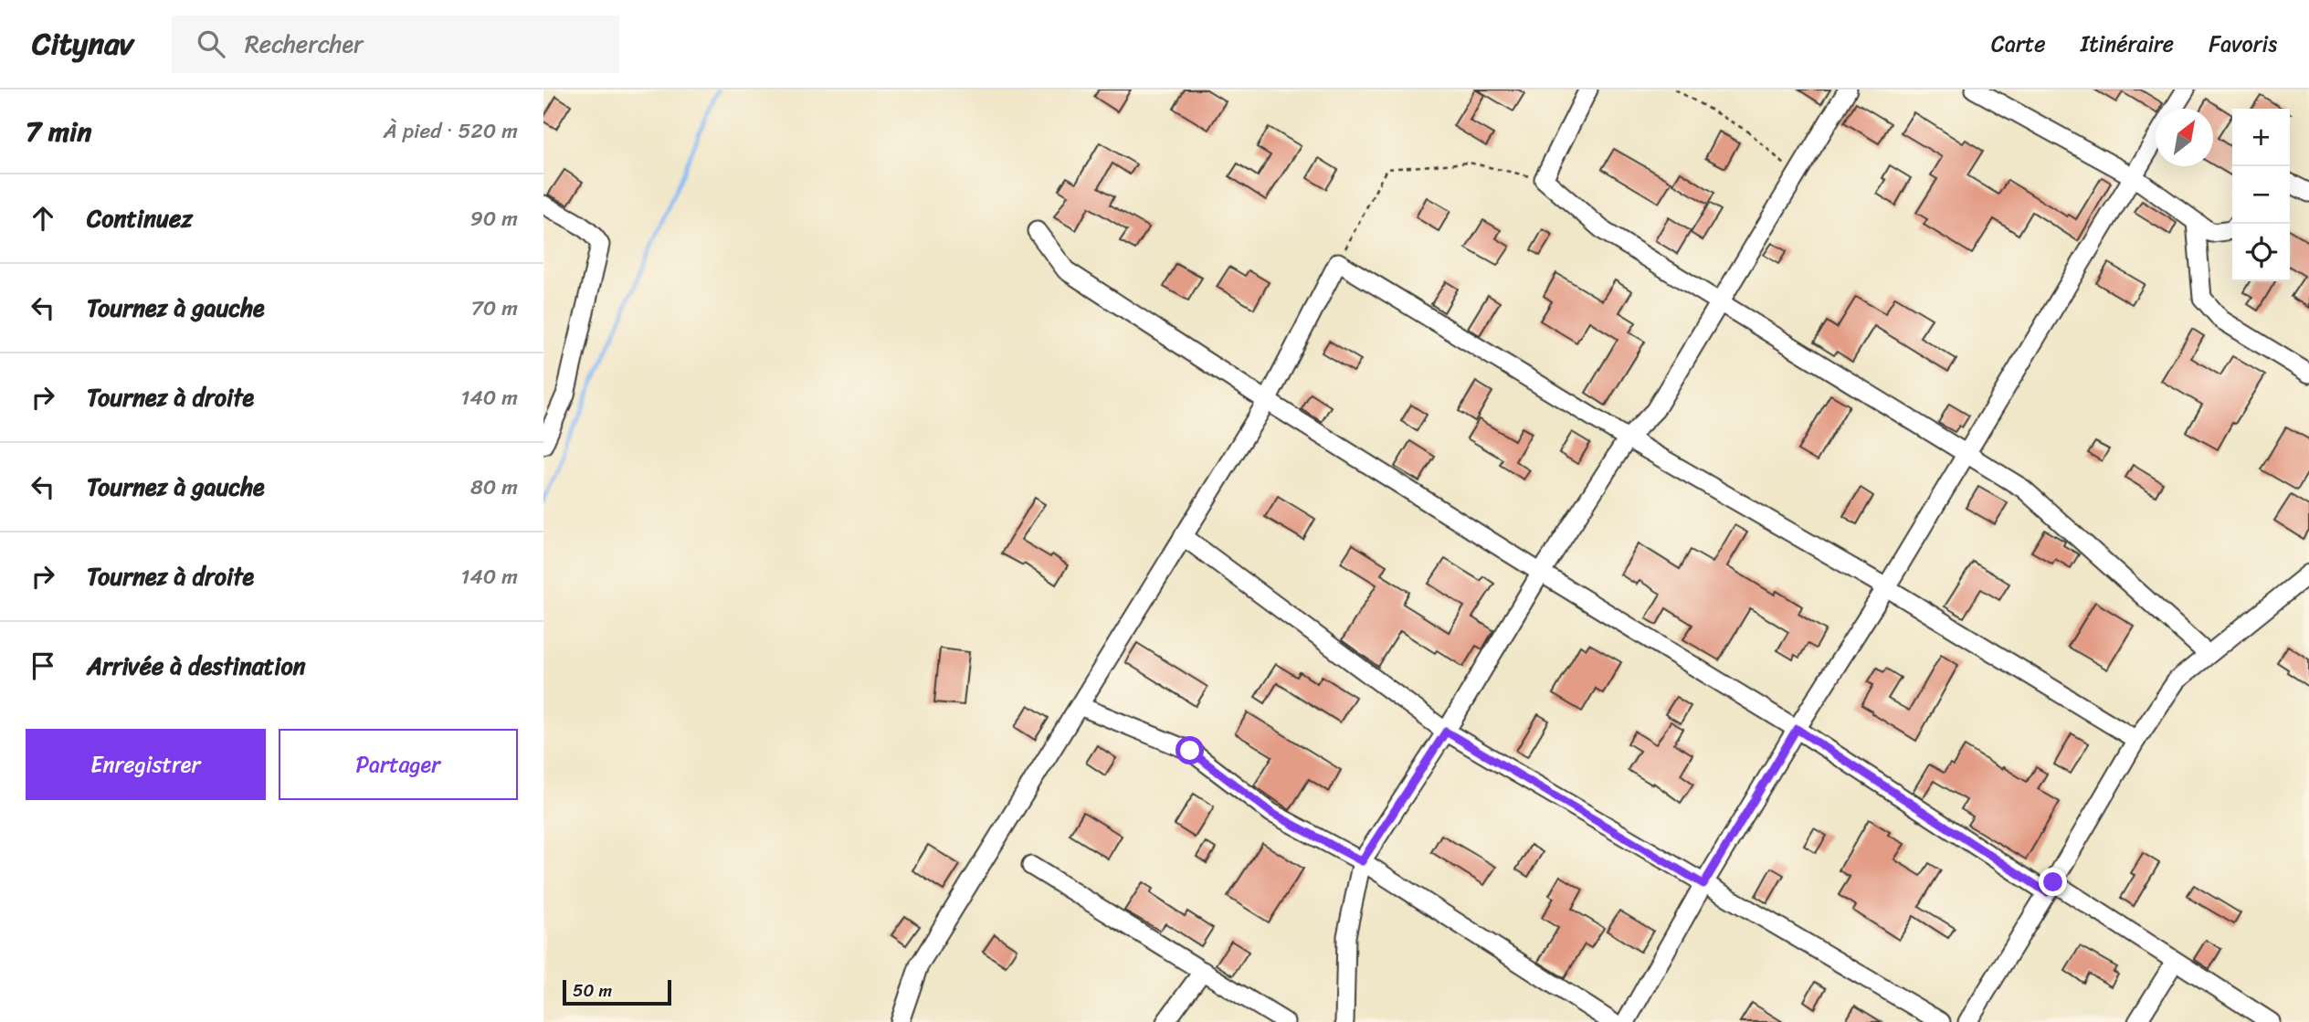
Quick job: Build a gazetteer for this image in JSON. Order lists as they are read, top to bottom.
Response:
{
  "scale_bar": "50 m",
  "north": "top right",
  "page": {
    "header": "Citynav",
    "search": "Rechercher",
    "nav": ["Carte", "Itinéraire", "Favoris"],
    "heading": ["7 min", "À pied · 520 m"],
    "map_buttons": ["+", "−"],
    "list": [
      ["Continuez", "90 m"],
      ["Tournez à gauche", "70 m"],
      ["Tournez à droite", "140 m"],
      ["Tournez à gauche", "80 m"],
      ["Tournez à droite", "140 m"],
      "Arrivée à destination"
    ],
    "buttons": ["Enregistrer", "Partager"],
    "scale": "50 m"
  }
}
